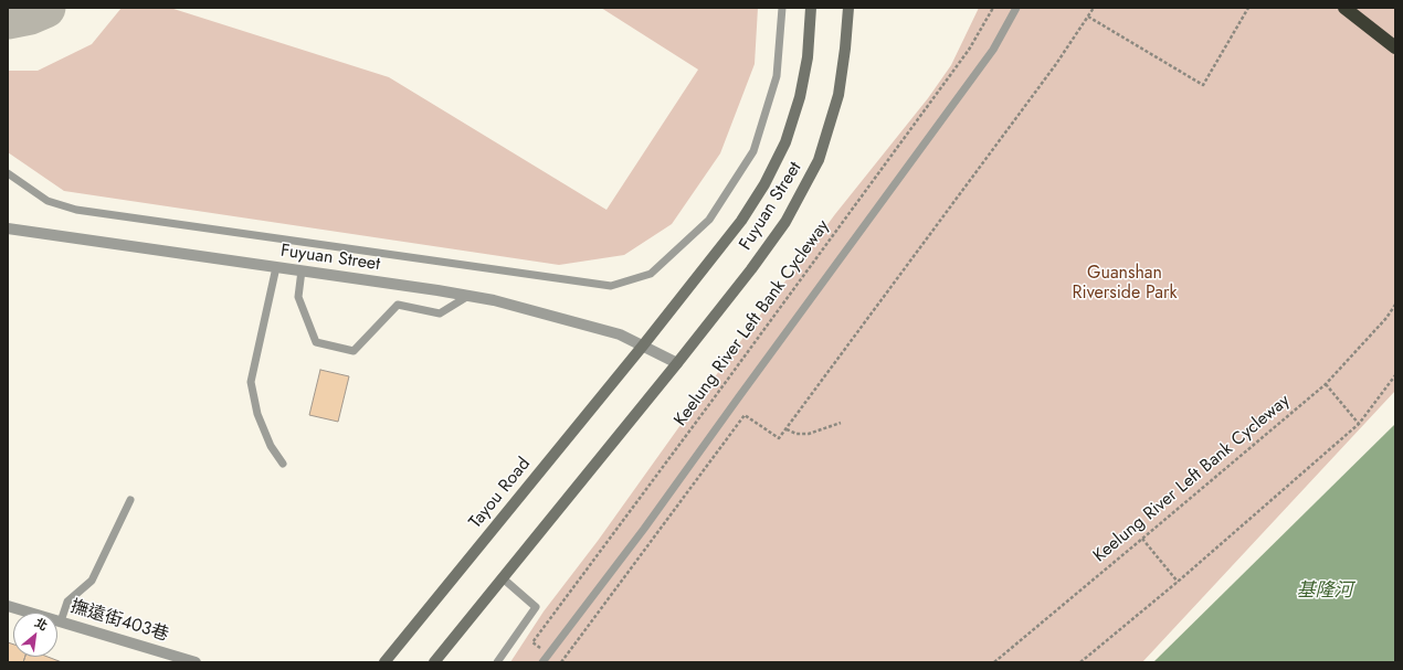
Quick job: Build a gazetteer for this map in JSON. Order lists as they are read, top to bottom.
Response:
{
  "streets": {
    "main road": ["Fuyuan Street", "Tayou Road"],
    "street": ["撫遠街403巷"],
    "path": ["Keelung River Left Bank Cycleway"]
  },
  "crossings": [
    ["Fuyuan Street", "Tayou Road"]
  ],
  "water": ["基隆河"],
  "parks": ["Guanshan Riverside Park"],
  "north": "top right"
}
